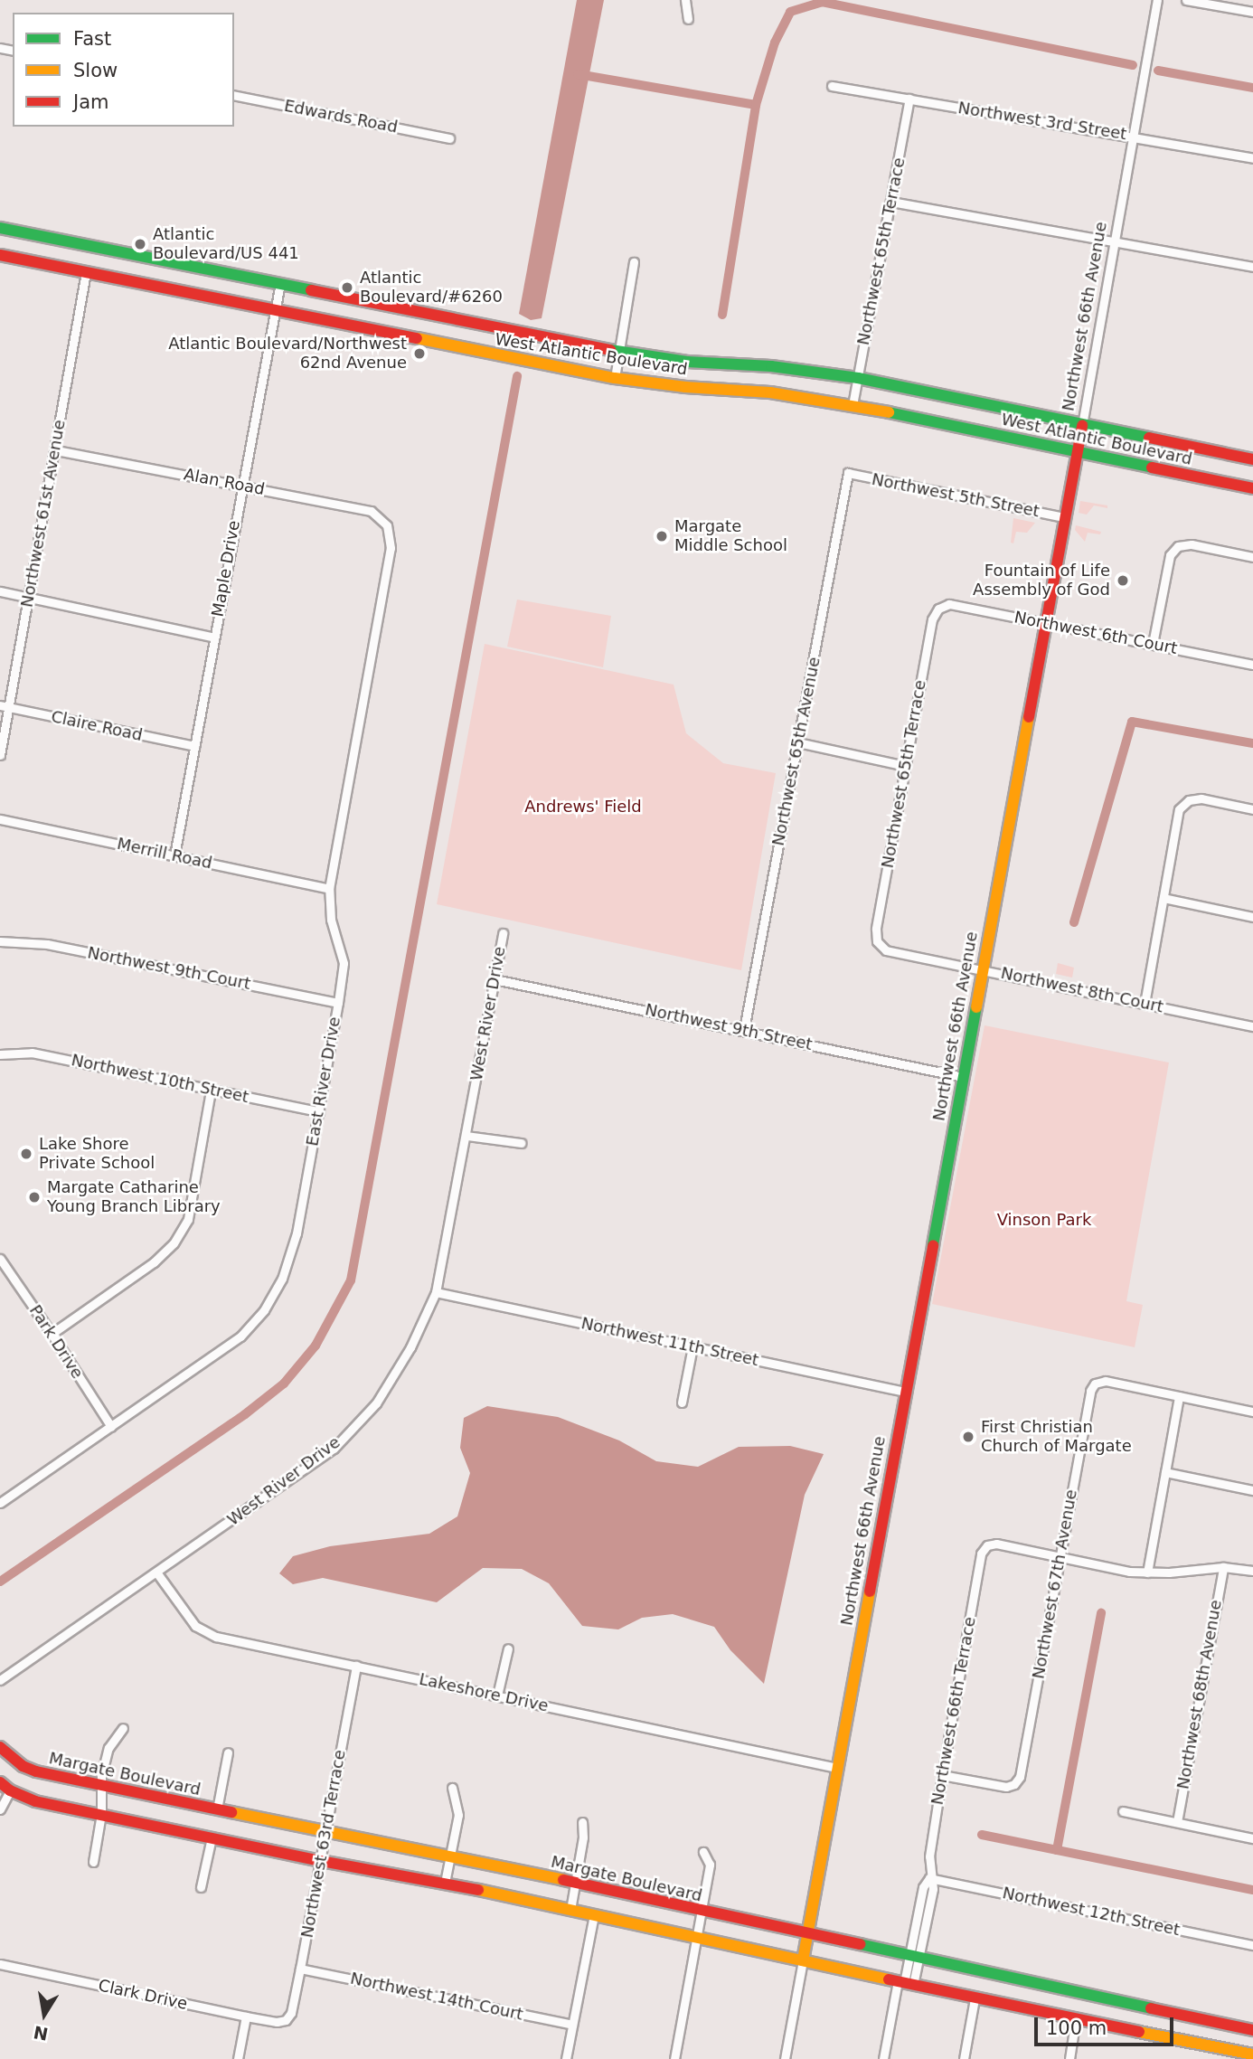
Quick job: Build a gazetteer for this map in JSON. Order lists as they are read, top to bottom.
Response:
{
  "streets": {
    "street": [
      "Edwards Road",
      "Northwest 3rd Street",
      "Northwest 65th Terrace",
      "Northwest 66th Avenue",
      "West Atlantic Boulevard",
      "Alan Road",
      "Northwest 5th Street",
      "Northwest 61st Avenue",
      "Maple Drive",
      "Northwest 6th Court",
      "Claire Road",
      "Northwest 65th Avenue",
      "Merrill Road",
      "Northwest 9th Court",
      "Northwest 8th Court",
      "West River Drive",
      "Northwest 9th Street",
      "Northwest 10th Street",
      "East River Drive",
      "Park Drive",
      "Northwest 11th Street",
      "Northwest 67th Avenue",
      "Lakeshore Drive",
      "Northwest 68th Avenue",
      "Northwest 66th Terrace",
      "Margate Boulevard",
      "Northwest 63rd Terrace",
      "Northwest 12th Street",
      "Clark Drive",
      "Northwest 14th Court"
    ]
  },
  "crossings": [
    ["Northwest 3rd Street", "Northwest 65th Terrace"],
    ["Northwest 3rd Street", "Northwest 66th Avenue"],
    ["Northwest 65th Terrace", "West Atlantic Boulevard"],
    ["Northwest 65th Terrace", "Northwest 6th Court"],
    ["Northwest 65th Terrace", "Northwest 8th Court"],
    ["Northwest 66th Avenue", "West Atlantic Boulevard"],
    ["Northwest 66th Avenue", "Northwest 5th Street"],
    ["Northwest 66th Avenue", "Northwest 6th Court"],
    ["Northwest 66th Avenue", "Northwest 8th Court"],
    ["Northwest 66th Avenue", "Northwest 9th Street"],
    ["Northwest 66th Avenue", "Northwest 11th Street"],
    ["Northwest 66th Avenue", "Lakeshore Drive"],
    ["Northwest 66th Avenue", "Margate Boulevard"],
    ["West Atlantic Boulevard", "Northwest 61st Avenue"],
    ["West Atlantic Boulevard", "Maple Drive"],
    ["Alan Road", "Northwest 61st Avenue"],
    ["Alan Road", "Maple Drive"],
    ["Alan Road", "East River Drive"],
    ["Northwest 5th Street", "Northwest 65th Avenue"],
    ["Northwest 61st Avenue", "Claire Road"],
    ["Maple Drive", "Claire Road"],
    ["Maple Drive", "Merrill Road"],
    ["Northwest 65th Avenue", "Northwest 9th Street"],
    ["Merrill Road", "East River Drive"],
    ["Northwest 9th Court", "East River Drive"],
    ["West River Drive", "Northwest 9th Street"],
    ["West River Drive", "Northwest 11th Street"],
    ["West River Drive", "Lakeshore Drive"],
    ["Northwest 10th Street", "East River Drive"],
    ["East River Drive", "Park Drive"],
    ["Northwest 67th Avenue", "Northwest 66th Terrace"],
    ["Lakeshore Drive", "Northwest 63rd Terrace"],
    ["Northwest 66th Terrace", "Margate Boulevard"],
    ["Northwest 66th Terrace", "Northwest 12th Street"],
    ["Margate Boulevard", "Northwest 63rd Terrace"],
    ["Northwest 63rd Terrace", "Clark Drive"],
    ["Northwest 63rd Terrace", "Northwest 14th Court"]
  ],
  "parks": ["Andrews' Field", "Vinson Park"],
  "places": [
    "Atlantic Boulevard/US 441",
    "Atlantic Boulevard/#6260",
    "Atlantic Boulevard/Northwest 62nd Avenue",
    "Margate Middle School",
    "Fountain of Life Assembly of God",
    "Lake Shore Private School",
    "Margate Catharine Young Branch Library",
    "First Christian Church of Margate"
  ],
  "legend": ["Fast", "Slow", "Jam"],
  "scale_bar": "100 m",
  "north": "bottom"
}
